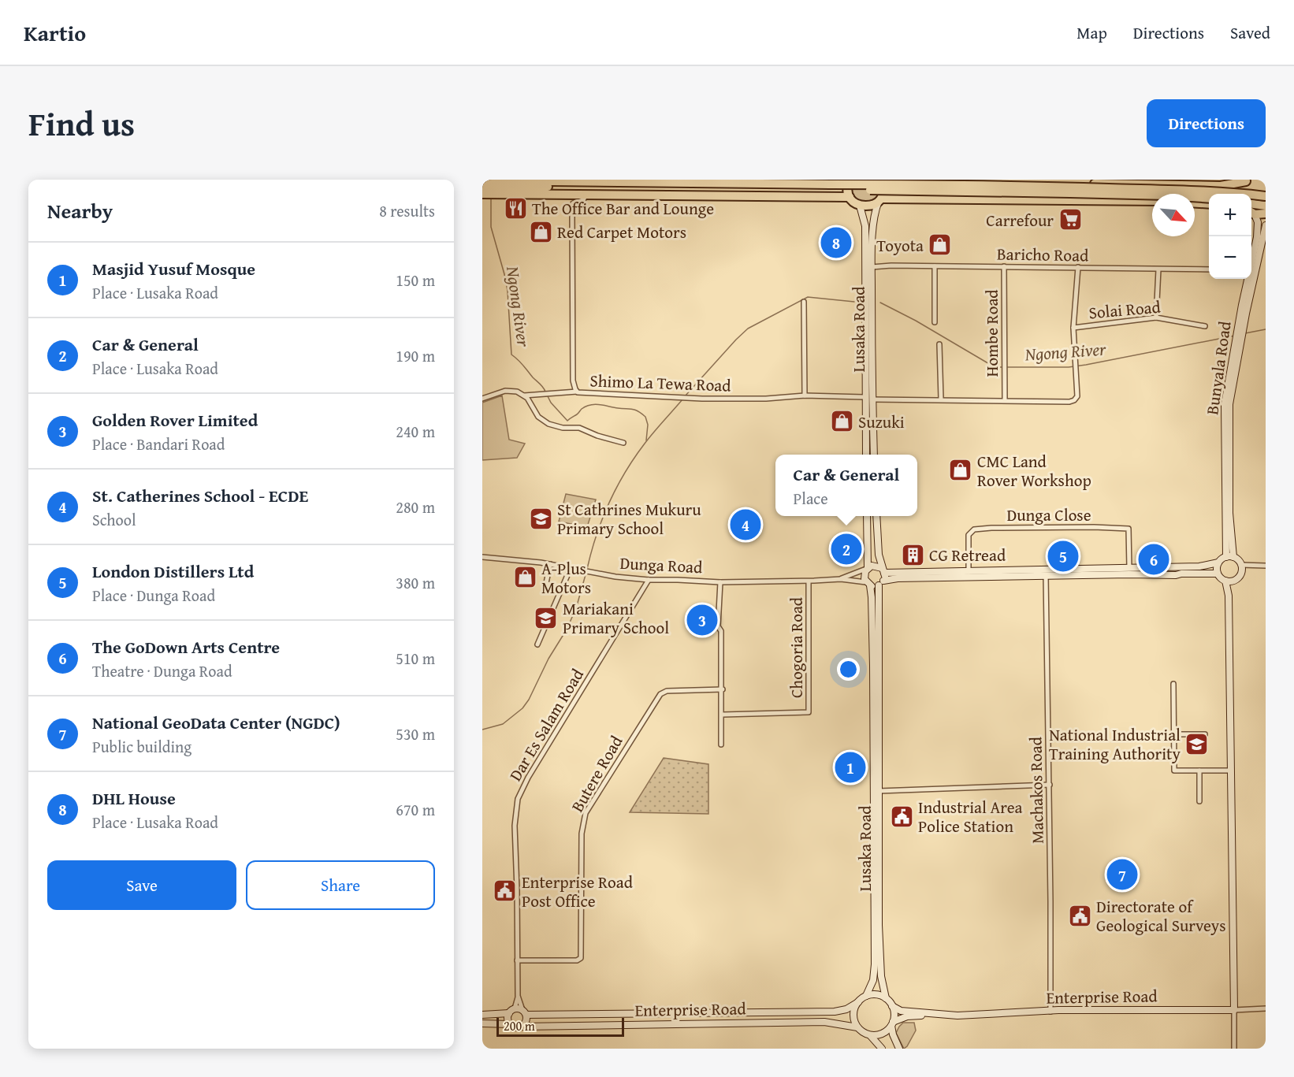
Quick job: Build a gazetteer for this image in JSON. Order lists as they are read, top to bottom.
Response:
{
  "streets": {
    "main road": ["Lusaka Road", "Bunyala Road", "Enterprise Road"],
    "street": [
      "Baricho Road",
      "Solai Road",
      "Hombe Road",
      "Shimo La Tewa Road",
      "Dunga Close",
      "Dunga Road",
      "Chogoria Road",
      "Dar Es Salam Road",
      "Butere Road",
      "Machakos Road"
    ]
  },
  "crossings": [
    ["Baricho Road", "Lusaka Road"],
    ["Baricho Road", "Hombe Road"],
    ["Lusaka Road", "Shimo La Tewa Road"],
    ["Lusaka Road", "Dunga Road"],
    ["Lusaka Road", "Enterprise Road"],
    ["Dunga Road", "Chogoria Road"],
    ["Dunga Road", "Dar Es Salam Road"],
    ["Dar Es Salam Road", "Butere Road"],
    ["Dar Es Salam Road", "Enterprise Road"],
    ["Machakos Road", "Enterprise Road"]
  ],
  "water": ["Ngong River"],
  "places": {
    "restaurant": ["The Office Bar and Lounge"],
    "supermarket": ["Carrefour"],
    "shop": [
      "Red Carpet Motors",
      "Toyota",
      "Suzuki",
      "CMC Land Rover Workshop",
      "A-Plus Motors"
    ],
    "school or university": ["St Cathrines Mukuru Primary School", "Mariakani Primary School", "National Industrial Training Authority"],
    "building": ["CG Retread"],
    "public building": ["Industrial Area Police Station", "Enterprise Road Post Office", "Directorate of Geological Surveys"]
  },
  "scale_bar": "200 m",
  "north": "bottom right",
  "page": {
    "header": "Kartio",
    "nav": ["Map", "Directions", "Saved"],
    "title": "Find us",
    "buttons": [
      "Directions",
      ["Save", "Share"]
    ],
    "heading": ["Nearby", "8 results"],
    "map_buttons": ["+", "−"],
    "pins": [
      "8",
      "4",
      "2",
      "5",
      "6",
      "3",
      "1",
      "7"
    ],
    "list": [
      {
        "mark": "1",
        "name": "Masjid Yusuf Mosque",
        "note": "Place · Lusaka Road",
        "value": "150 m"
      },
      {
        "mark": "2",
        "name": "Car & General",
        "note": "Place · Lusaka Road",
        "value": "190 m"
      },
      {
        "mark": "3",
        "name": "Golden Rover Limited",
        "note": "Place · Bandari Road",
        "value": "240 m"
      },
      {
        "mark": "4",
        "name": "St. Catherines School - ECDE",
        "note": "School",
        "value": "280 m"
      },
      {
        "mark": "5",
        "name": "London Distillers Ltd",
        "note": "Place · Dunga Road",
        "value": "380 m"
      },
      {
        "mark": "6",
        "name": "The GoDown Arts Centre",
        "note": "Theatre · Dunga Road",
        "value": "510 m"
      },
      {
        "mark": "7",
        "name": "National GeoData Center (NGDC)",
        "note": "Public building",
        "value": "530 m"
      },
      {
        "mark": "8",
        "name": "DHL House",
        "note": "Place · Lusaka Road",
        "value": "670 m"
      }
    ],
    "popup": ["Car & General", "Place"],
    "scale": "200 m"
  }
}
